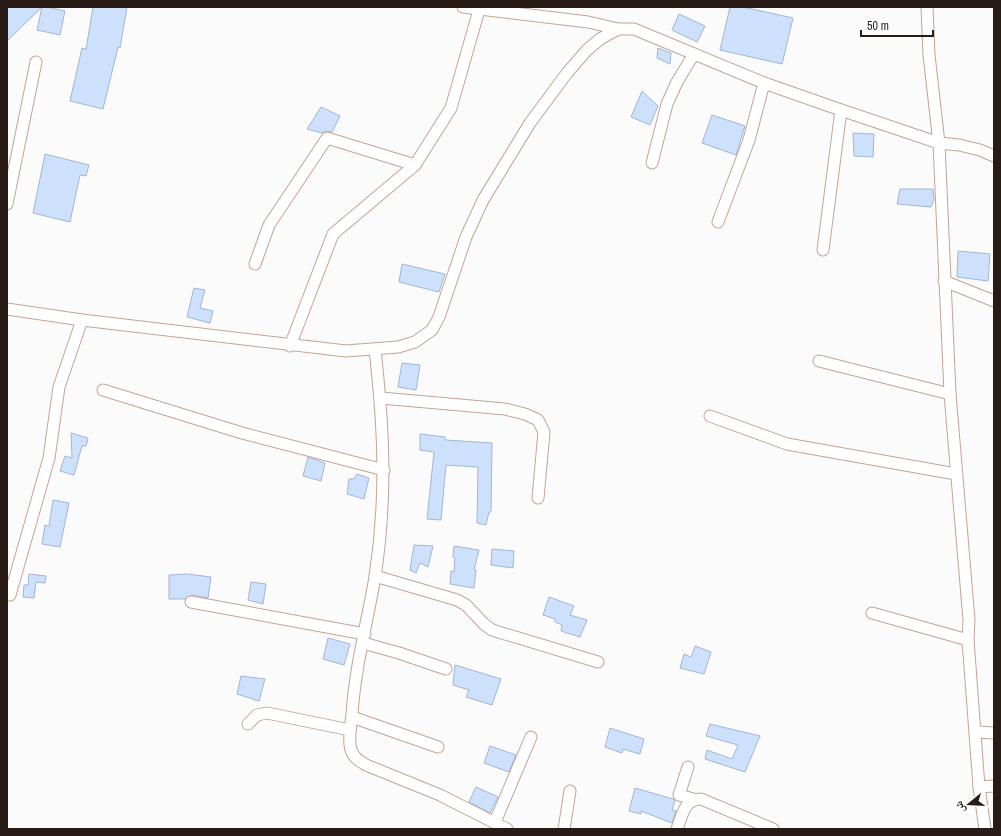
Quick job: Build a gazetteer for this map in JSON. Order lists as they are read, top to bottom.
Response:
{
  "scale_bar": "50 m",
  "north": "left"
}
